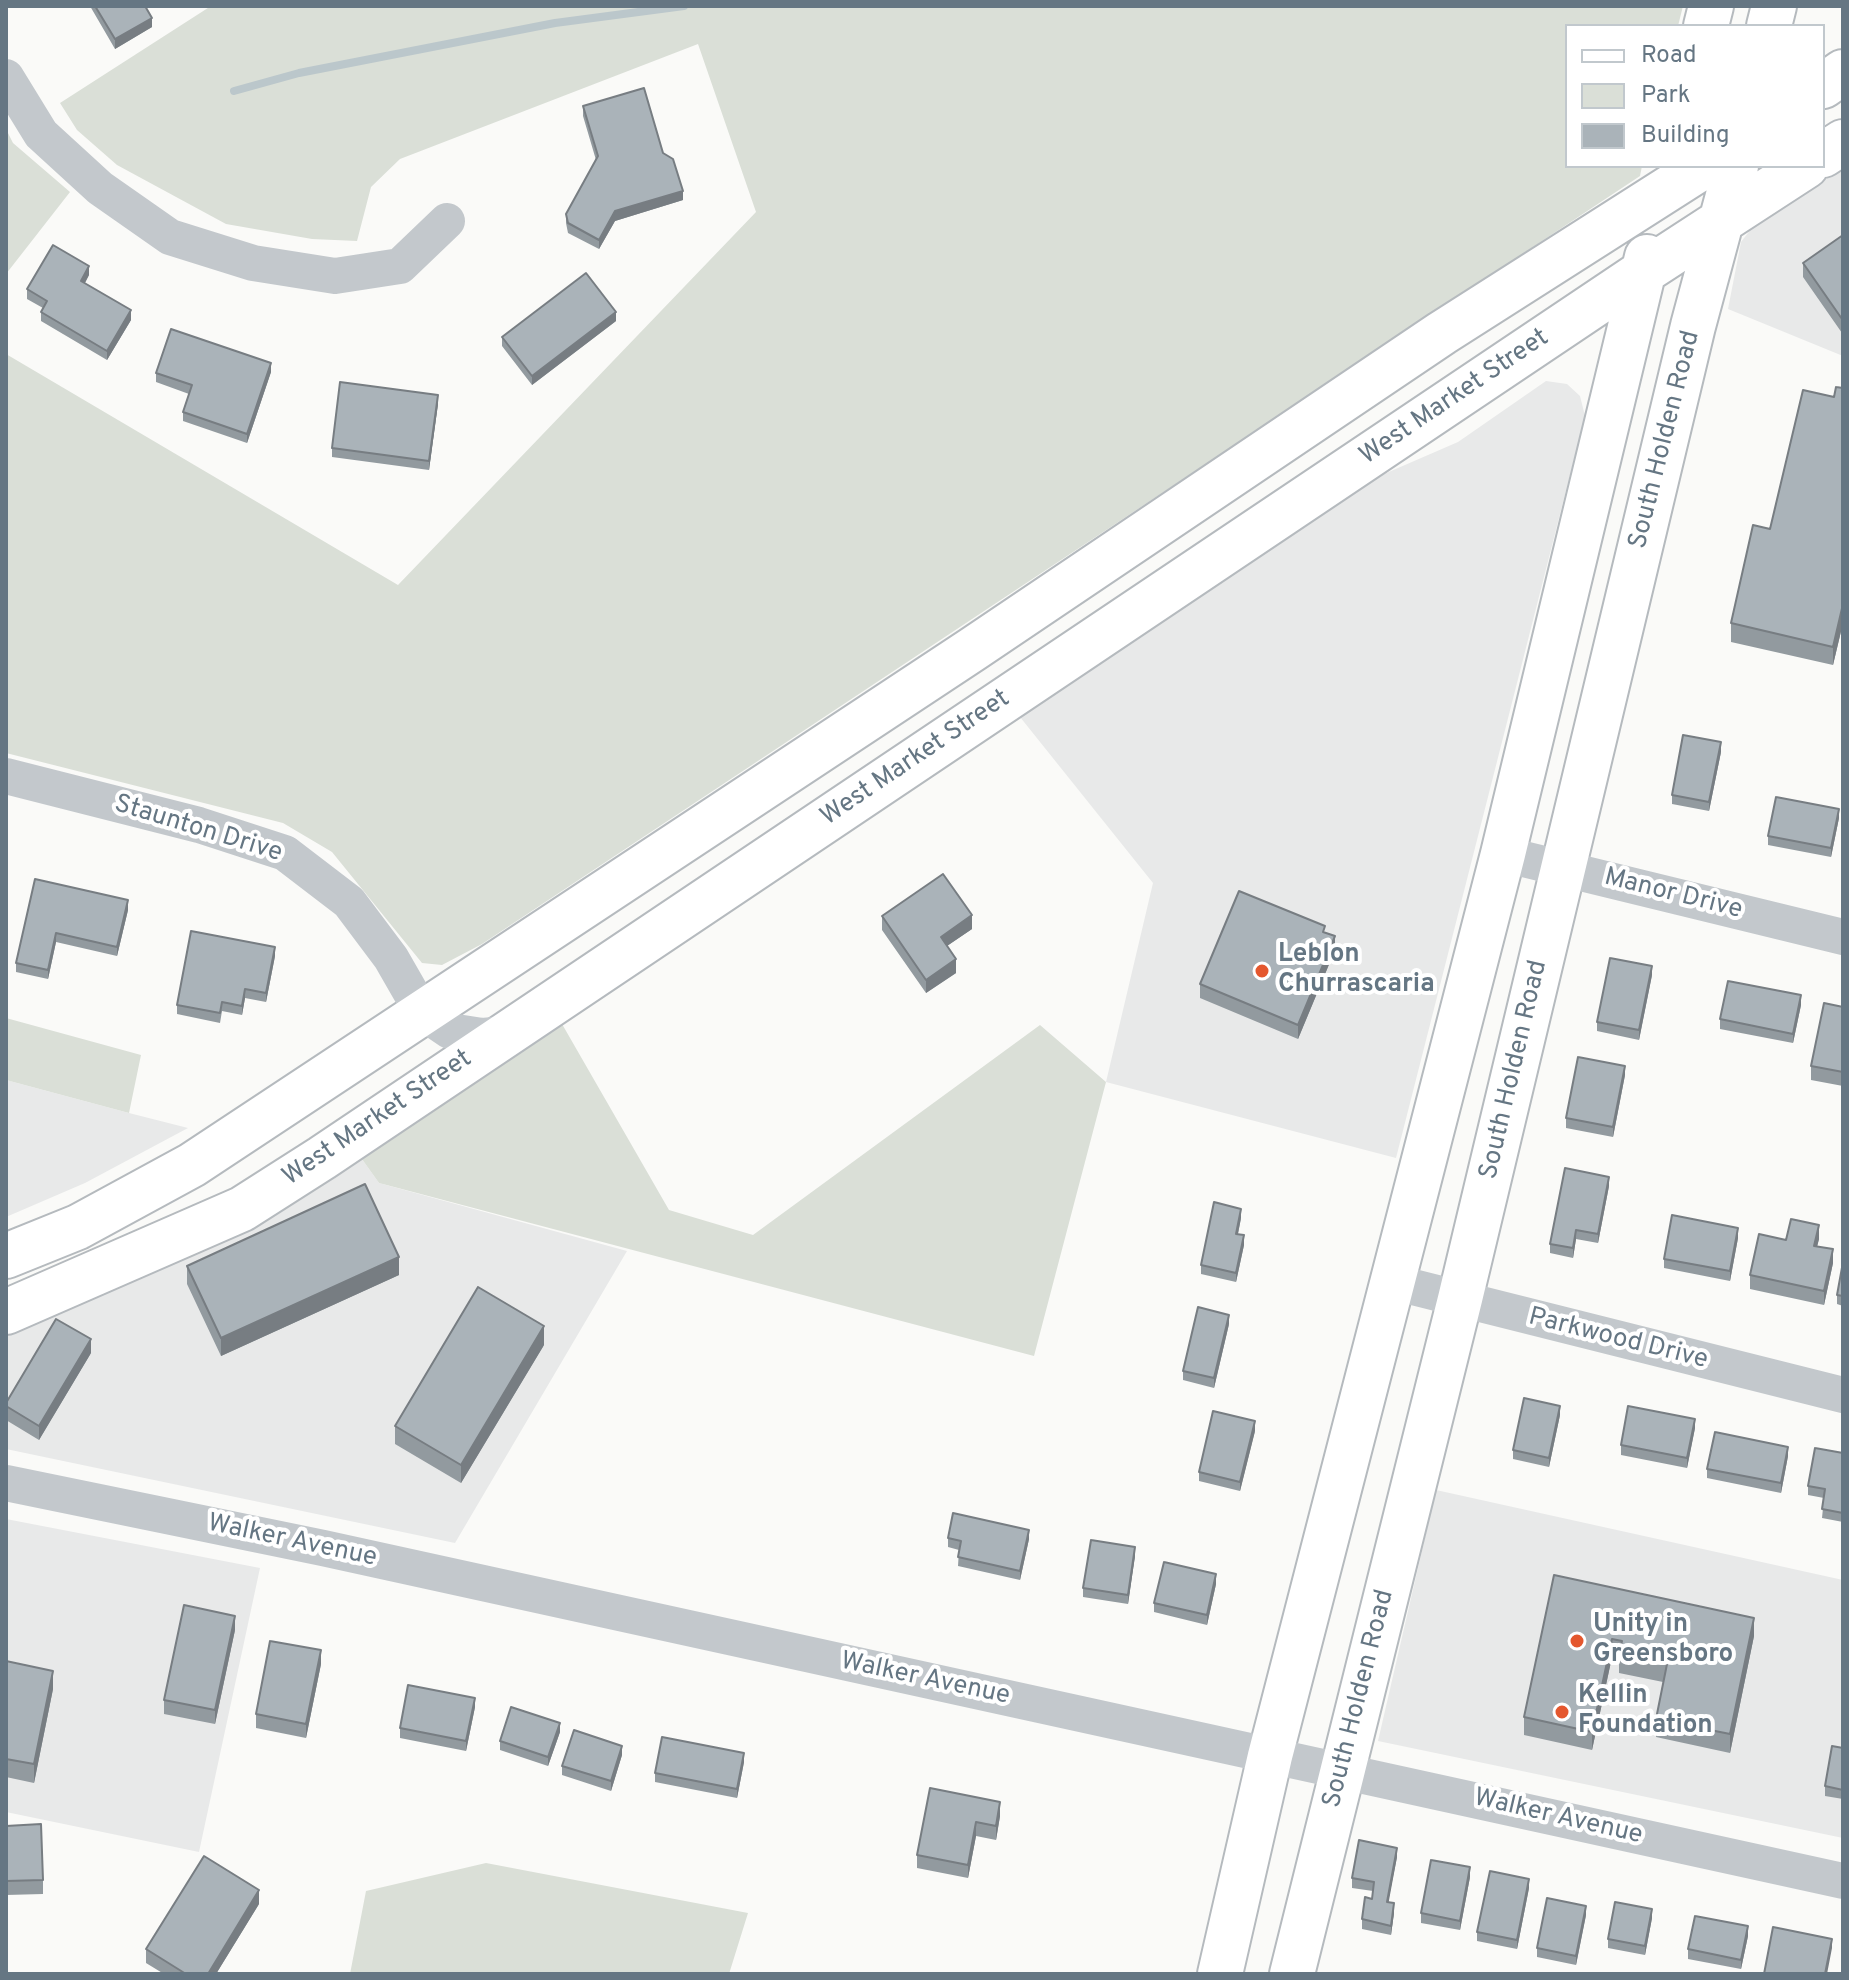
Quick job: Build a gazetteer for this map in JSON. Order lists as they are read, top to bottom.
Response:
{
  "streets": {
    "main road": ["West Market Street", "South Holden Road"],
    "street": [
      "Staunton Drive",
      "Manor Drive",
      "Parkwood Drive",
      "Walker Avenue"
    ]
  },
  "crossings": [
    ["West Market Street", "South Holden Road"],
    ["West Market Street", "Staunton Drive"],
    ["South Holden Road", "Manor Drive"],
    ["South Holden Road", "Parkwood Drive"],
    ["South Holden Road", "Walker Avenue"]
  ],
  "places": ["Leblon Churrascaria", "Unity in Greensboro", "Kellin Foundation"],
  "legend": ["Road", "Park", "Building"]
}
